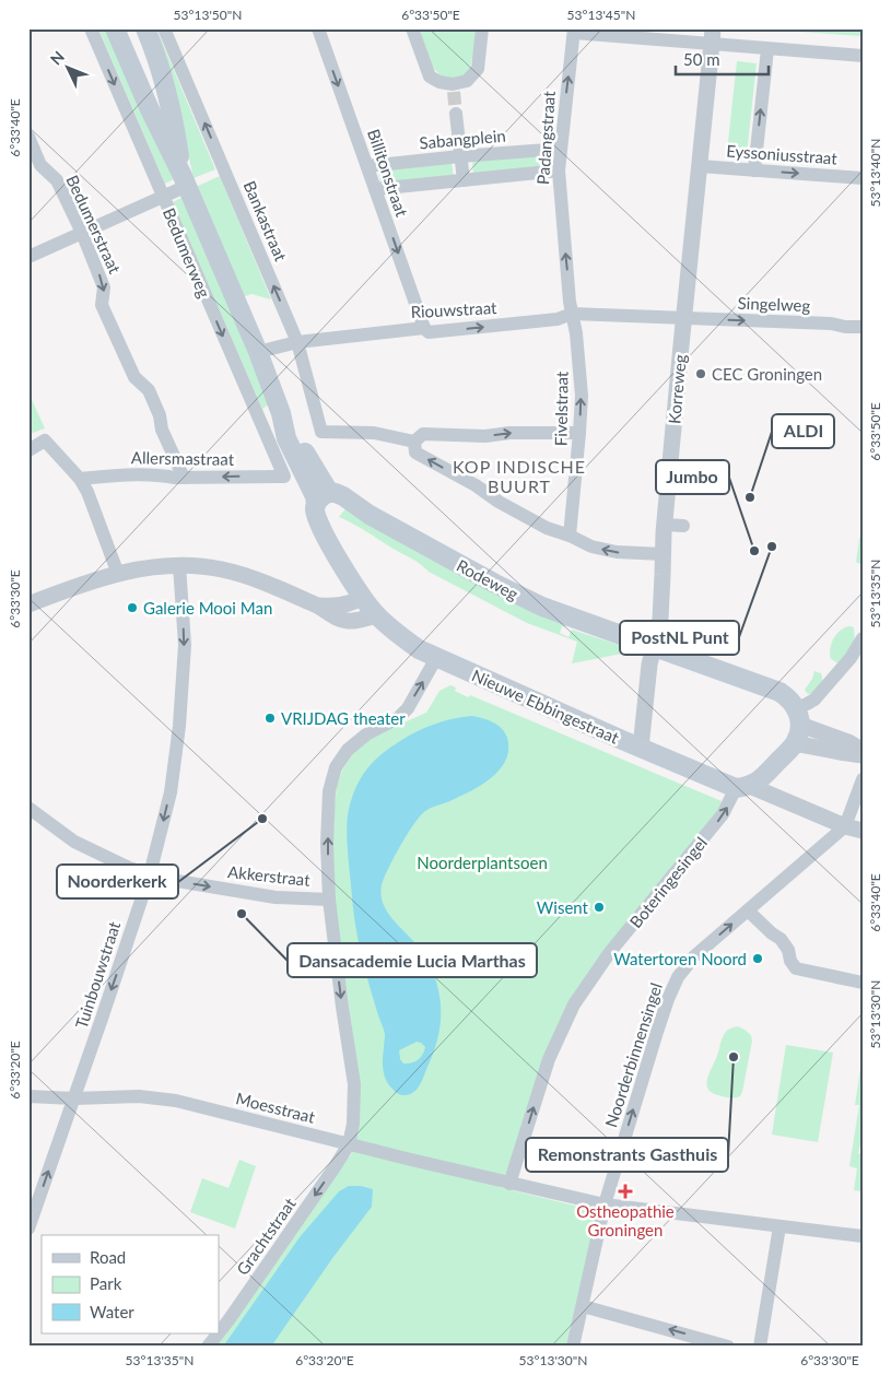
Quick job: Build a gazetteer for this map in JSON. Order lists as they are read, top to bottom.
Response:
{
  "streets": {
    "main road": [
      "Bedumerweg",
      "Rodeweg",
      "Nieuwe Ebbingestraat",
      "Boteringesingel"
    ],
    "street": [
      "Padangstraat",
      "Sabangplein",
      "Eyssoniusstraat",
      "Billitonstraat",
      "Bankastraat",
      "Bedumerstraat",
      "Singelweg",
      "Riouwstraat",
      "Korreweg",
      "Fivelstraat",
      "Allersmastraat",
      "Akkerstraat",
      "Tuinbouwstraat",
      "Noorderbinnensingel",
      "Moesstraat",
      "Grachtstraat"
    ]
  },
  "crossings": [
    ["Padangstraat", "Sabangplein"],
    ["Padangstraat", "Riouwstraat"],
    ["Padangstraat", "Fivelstraat"],
    ["Sabangplein", "Billitonstraat"],
    ["Eyssoniusstraat", "Korreweg"],
    ["Billitonstraat", "Riouwstraat"],
    ["Bankastraat", "Riouwstraat"],
    ["Bedumerstraat", "Allersmastraat"],
    ["Bedumerweg", "Riouwstraat"],
    ["Bedumerweg", "Allersmastraat"],
    ["Bedumerweg", "Rodeweg"],
    ["Bedumerweg", "Nieuwe Ebbingestraat"],
    ["Singelweg", "Riouwstraat"],
    ["Singelweg", "Korreweg"],
    ["Riouwstraat", "Korreweg"],
    ["Riouwstraat", "Fivelstraat"],
    ["Korreweg", "Rodeweg"],
    ["Korreweg", "Nieuwe Ebbingestraat"],
    ["Rodeweg", "Nieuwe Ebbingestraat"],
    ["Rodeweg", "Boteringesingel"],
    ["Nieuwe Ebbingestraat", "Boteringesingel"],
    ["Nieuwe Ebbingestraat", "Noorderbinnensingel"],
    ["Akkerstraat", "Tuinbouwstraat"],
    ["Boteringesingel", "Moesstraat"],
    ["Tuinbouwstraat", "Moesstraat"],
    ["Noorderbinnensingel", "Moesstraat"],
    ["Moesstraat", "Grachtstraat"]
  ],
  "one_way": [
    "Padangstraat",
    "Billitonstraat",
    "Bankastraat",
    "Bedumerstraat",
    "Bedumerweg",
    "Singelweg",
    "Fivelstraat",
    "Akkerstraat",
    "Boteringesingel",
    "Noorderbinnensingel",
    "Grachtstraat"
  ],
  "districts": ["KOP INDISCHE BUURT"],
  "parks": ["Noorderplantsoen"],
  "places": {
    "other": [
      "CEC Groningen",
      "ALDI",
      "PostNL Punt",
      "Jumbo",
      "Galerie Mooi Man",
      "VRIJDAG theater",
      "Noorderkerk",
      "Wisent",
      "Dansacademie Lucia Marthas",
      "Watertoren Noord",
      "Remonstrants Gasthuis"
    ],
    "health": ["Ostheopathie Groningen"]
  },
  "legend": ["Road", "Park", "Water"],
  "scale_bar": "50 m",
  "north": "top left",
  "coordinates": [
    "53°13'50\"N",
    "6°33'50\"E",
    "53°13'45\"N",
    "6°33'40\"E",
    "53°13'40\"N",
    "53°13'35\"N",
    "6°33'30\"E",
    "53°13'30\"N",
    "6°33'20\"E"
  ]
}
